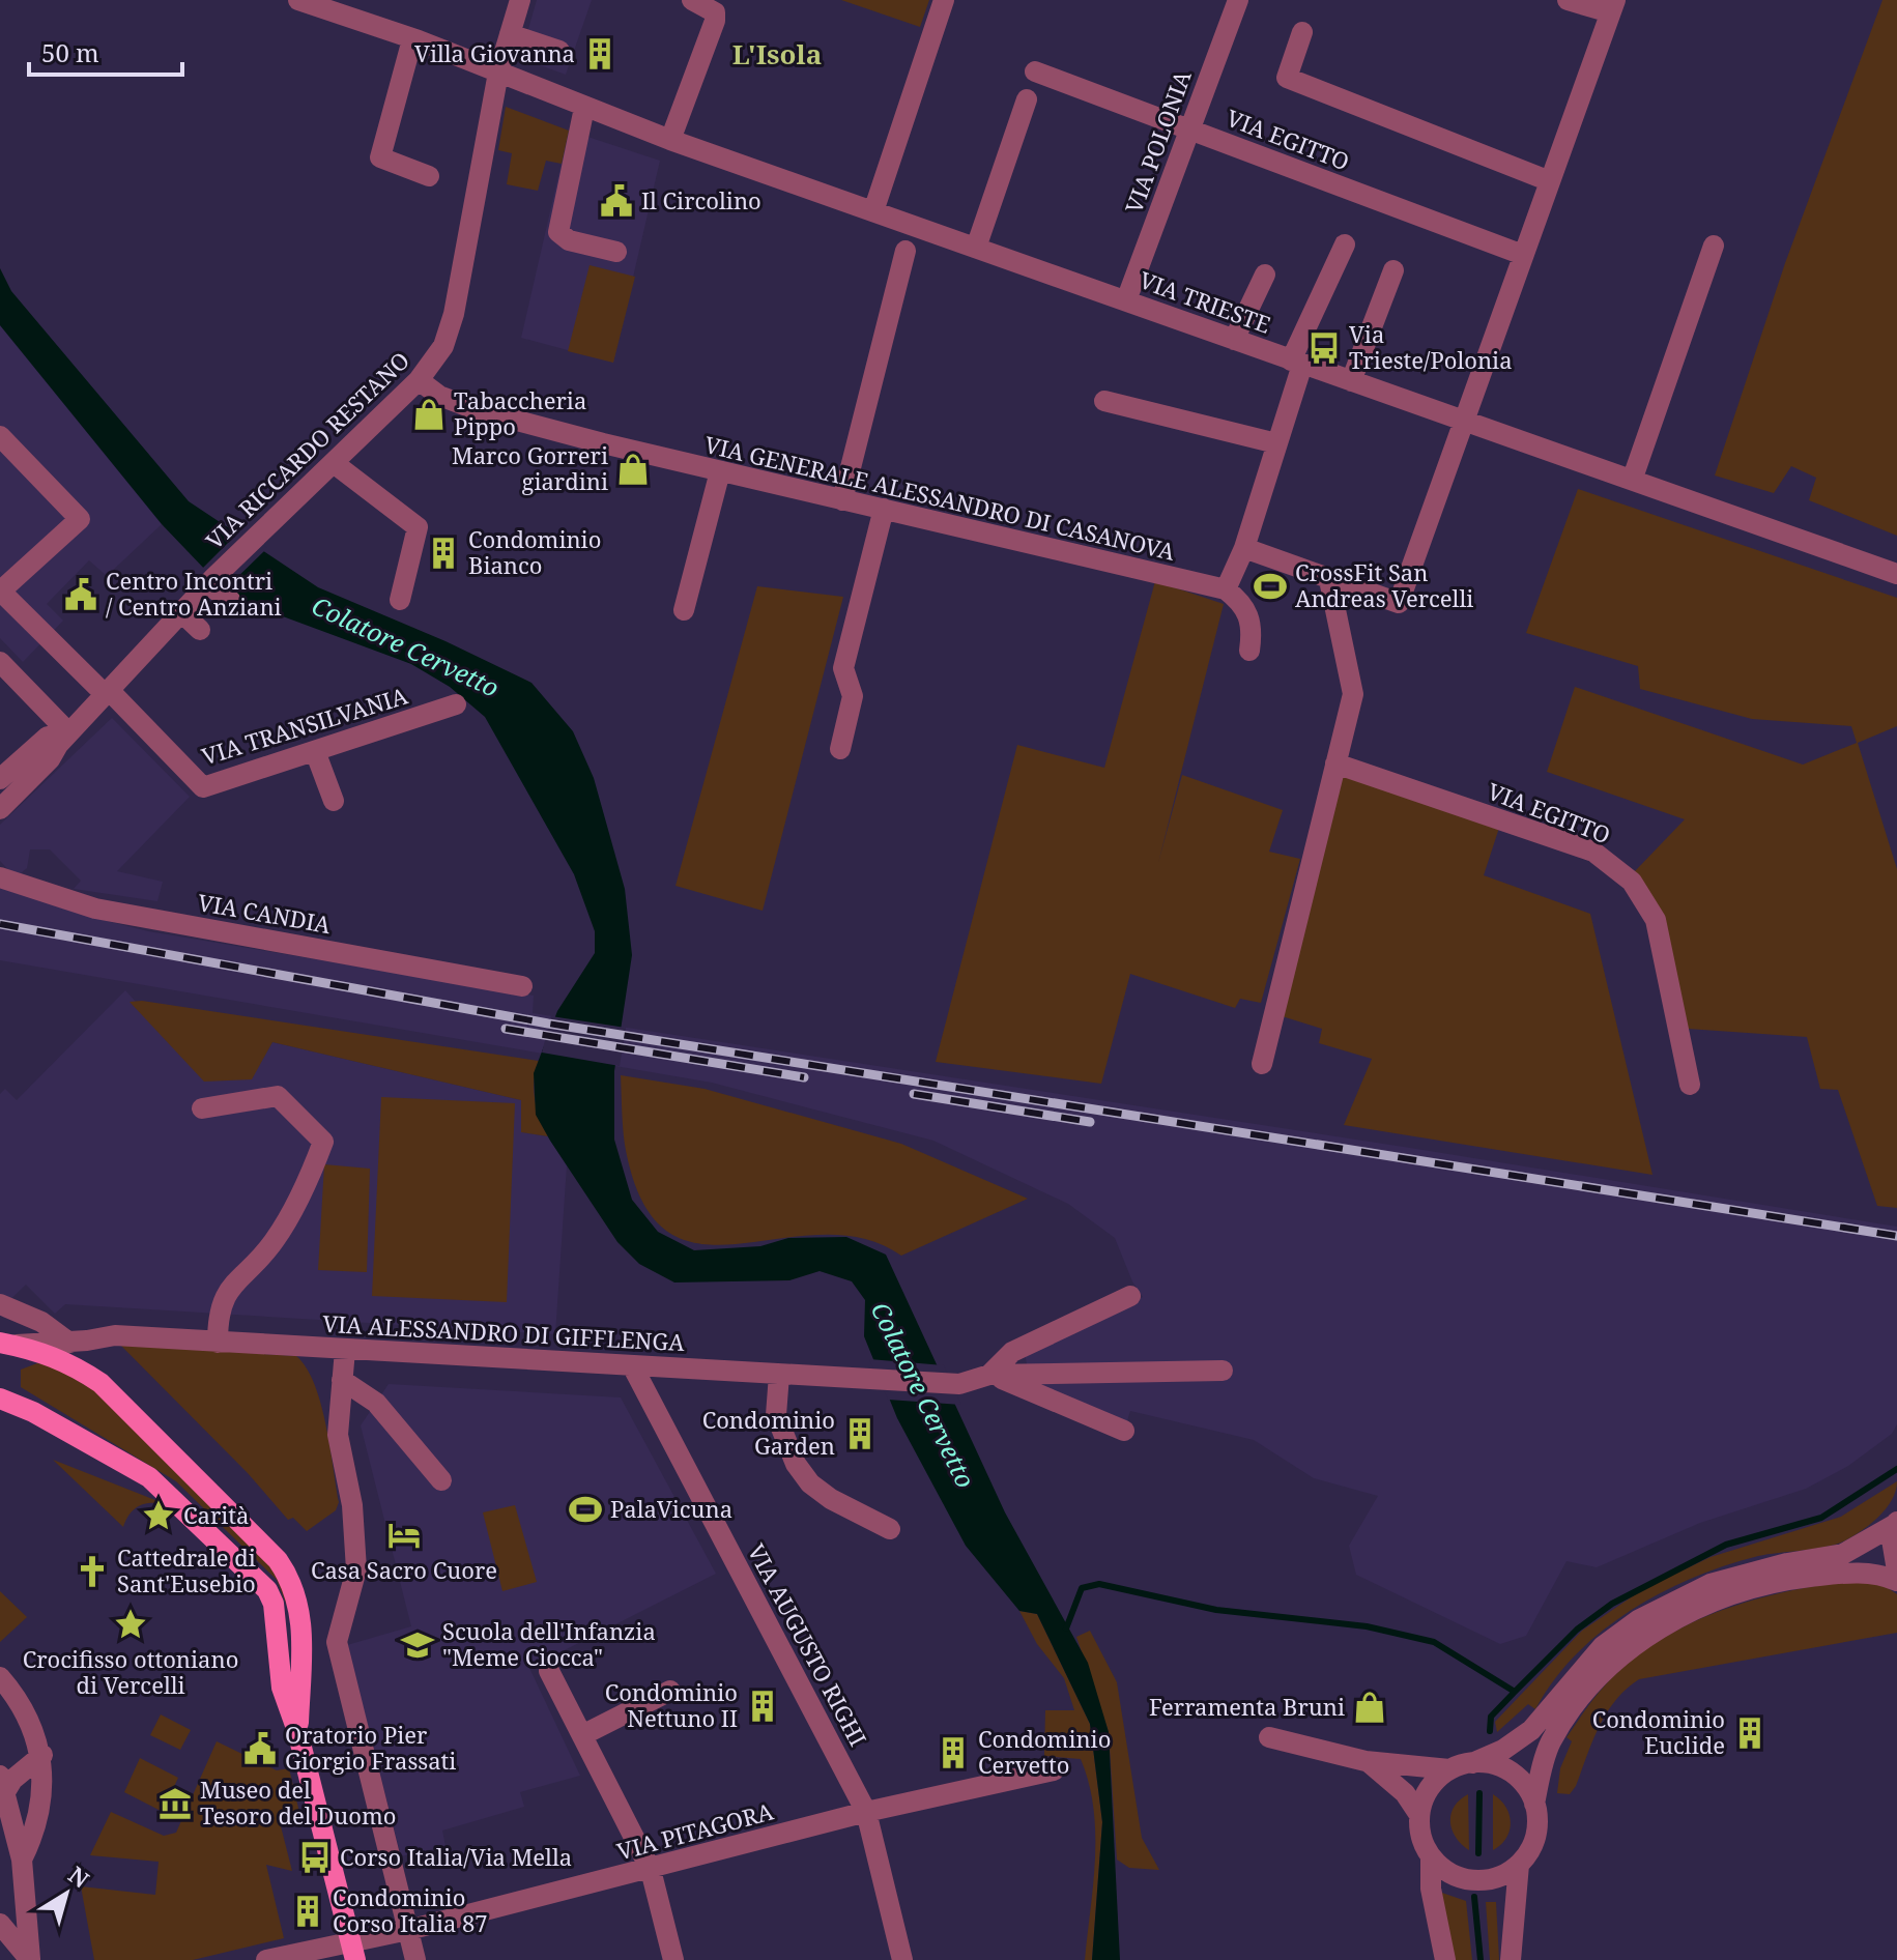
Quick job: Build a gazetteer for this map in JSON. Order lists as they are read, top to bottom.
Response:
{
  "streets": {
    "street": [
      "VIA EGITTO",
      "VIA POLONIA",
      "VIA TRIESTE",
      "VIA RICCARDO RESTANO",
      "VIA GENERALE ALESSANDRO DI CASANOVA",
      "VIA TRANSILVANIA",
      "VIA CANDIA",
      "VIA ALESSANDRO DI GIFFLENGA",
      "VIA AUGUSTO RIGHI",
      "VIA PITAGORA"
    ]
  },
  "crossings": [
    ["VIA EGITTO", "VIA POLONIA"],
    ["VIA POLONIA", "VIA TRIESTE"],
    ["VIA TRIESTE", "VIA RICCARDO RESTANO"],
    ["VIA RICCARDO RESTANO", "VIA GENERALE ALESSANDRO DI CASANOVA"],
    ["VIA RICCARDO RESTANO", "VIA TRANSILVANIA"],
    ["VIA ALESSANDRO DI GIFFLENGA", "VIA AUGUSTO RIGHI"],
    ["VIA AUGUSTO RIGHI", "VIA PITAGORA"]
  ],
  "districts": ["L'Isola"],
  "water": ["Colatore Cervetto"],
  "places": {
    "building": [
      "Villa Giovanna",
      "Condominio Bianco",
      "Condominio Garden",
      "Condominio Nettuno II",
      "Condominio Euclide",
      "Condominio Cervetto",
      "Condominio Corso Italia 87"
    ],
    "public building": ["Il Circolino", "Centro Incontri / Centro Anziani", "Oratorio Pier Giorgio Frassati"],
    "bus stop": ["Via Trieste/Polonia", "Corso Italia/Via Mella"],
    "shop": ["Tabaccheria Pippo", "Marco Gorreri giardini", "Ferramenta Bruni"],
    "sports": ["CrossFit San Andreas Vercelli", "PalaVicuna"],
    "place": ["Carità", "Crocifisso ottoniano di Vercelli"],
    "hotel": ["Casa Sacro Cuore"],
    "church": ["Cattedrale di Sant'Eusebio"],
    "school or university": ["Scuola dell'Infanzia \"Meme Ciocca\""],
    "museum": ["Museo del Tesoro del Duomo"]
  },
  "scale_bar": "50 m",
  "north": "top right"
}
